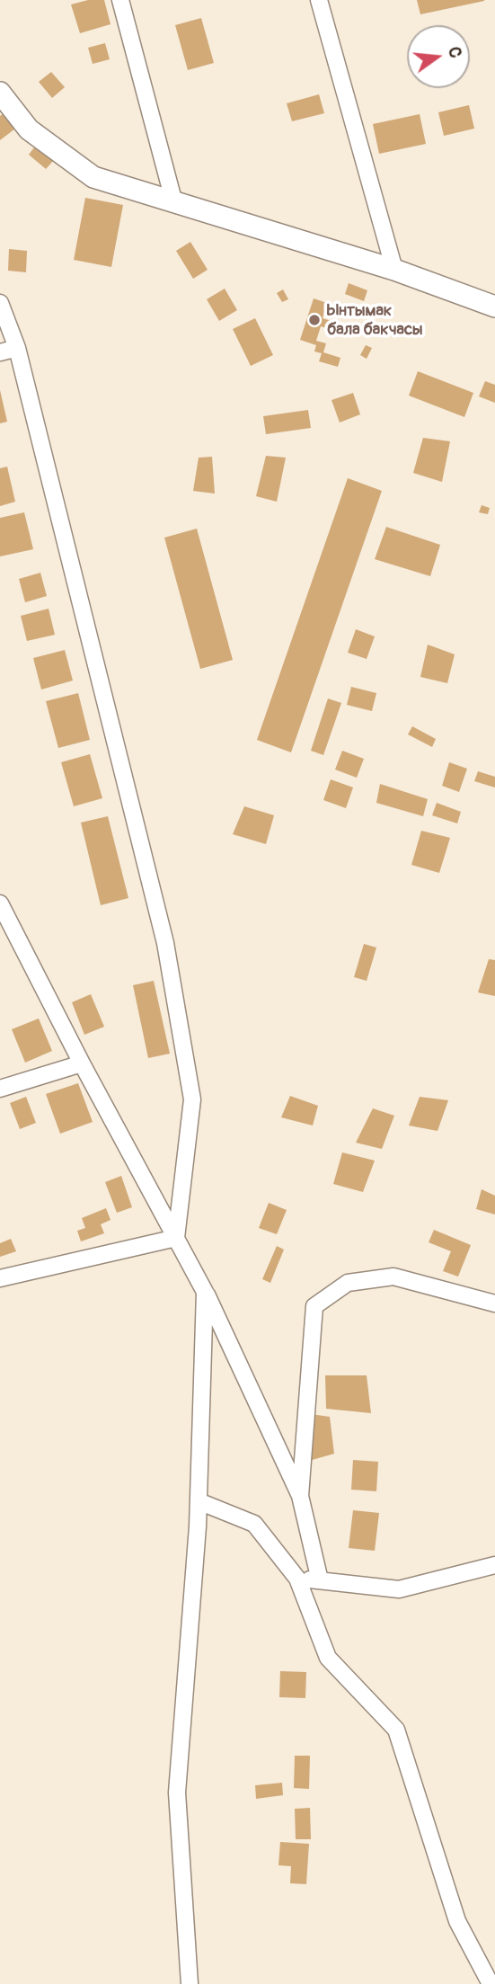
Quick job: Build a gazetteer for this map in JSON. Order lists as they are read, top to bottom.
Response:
{
  "places": ["Ынтымак бала бакчасы"],
  "north": "right"
}
